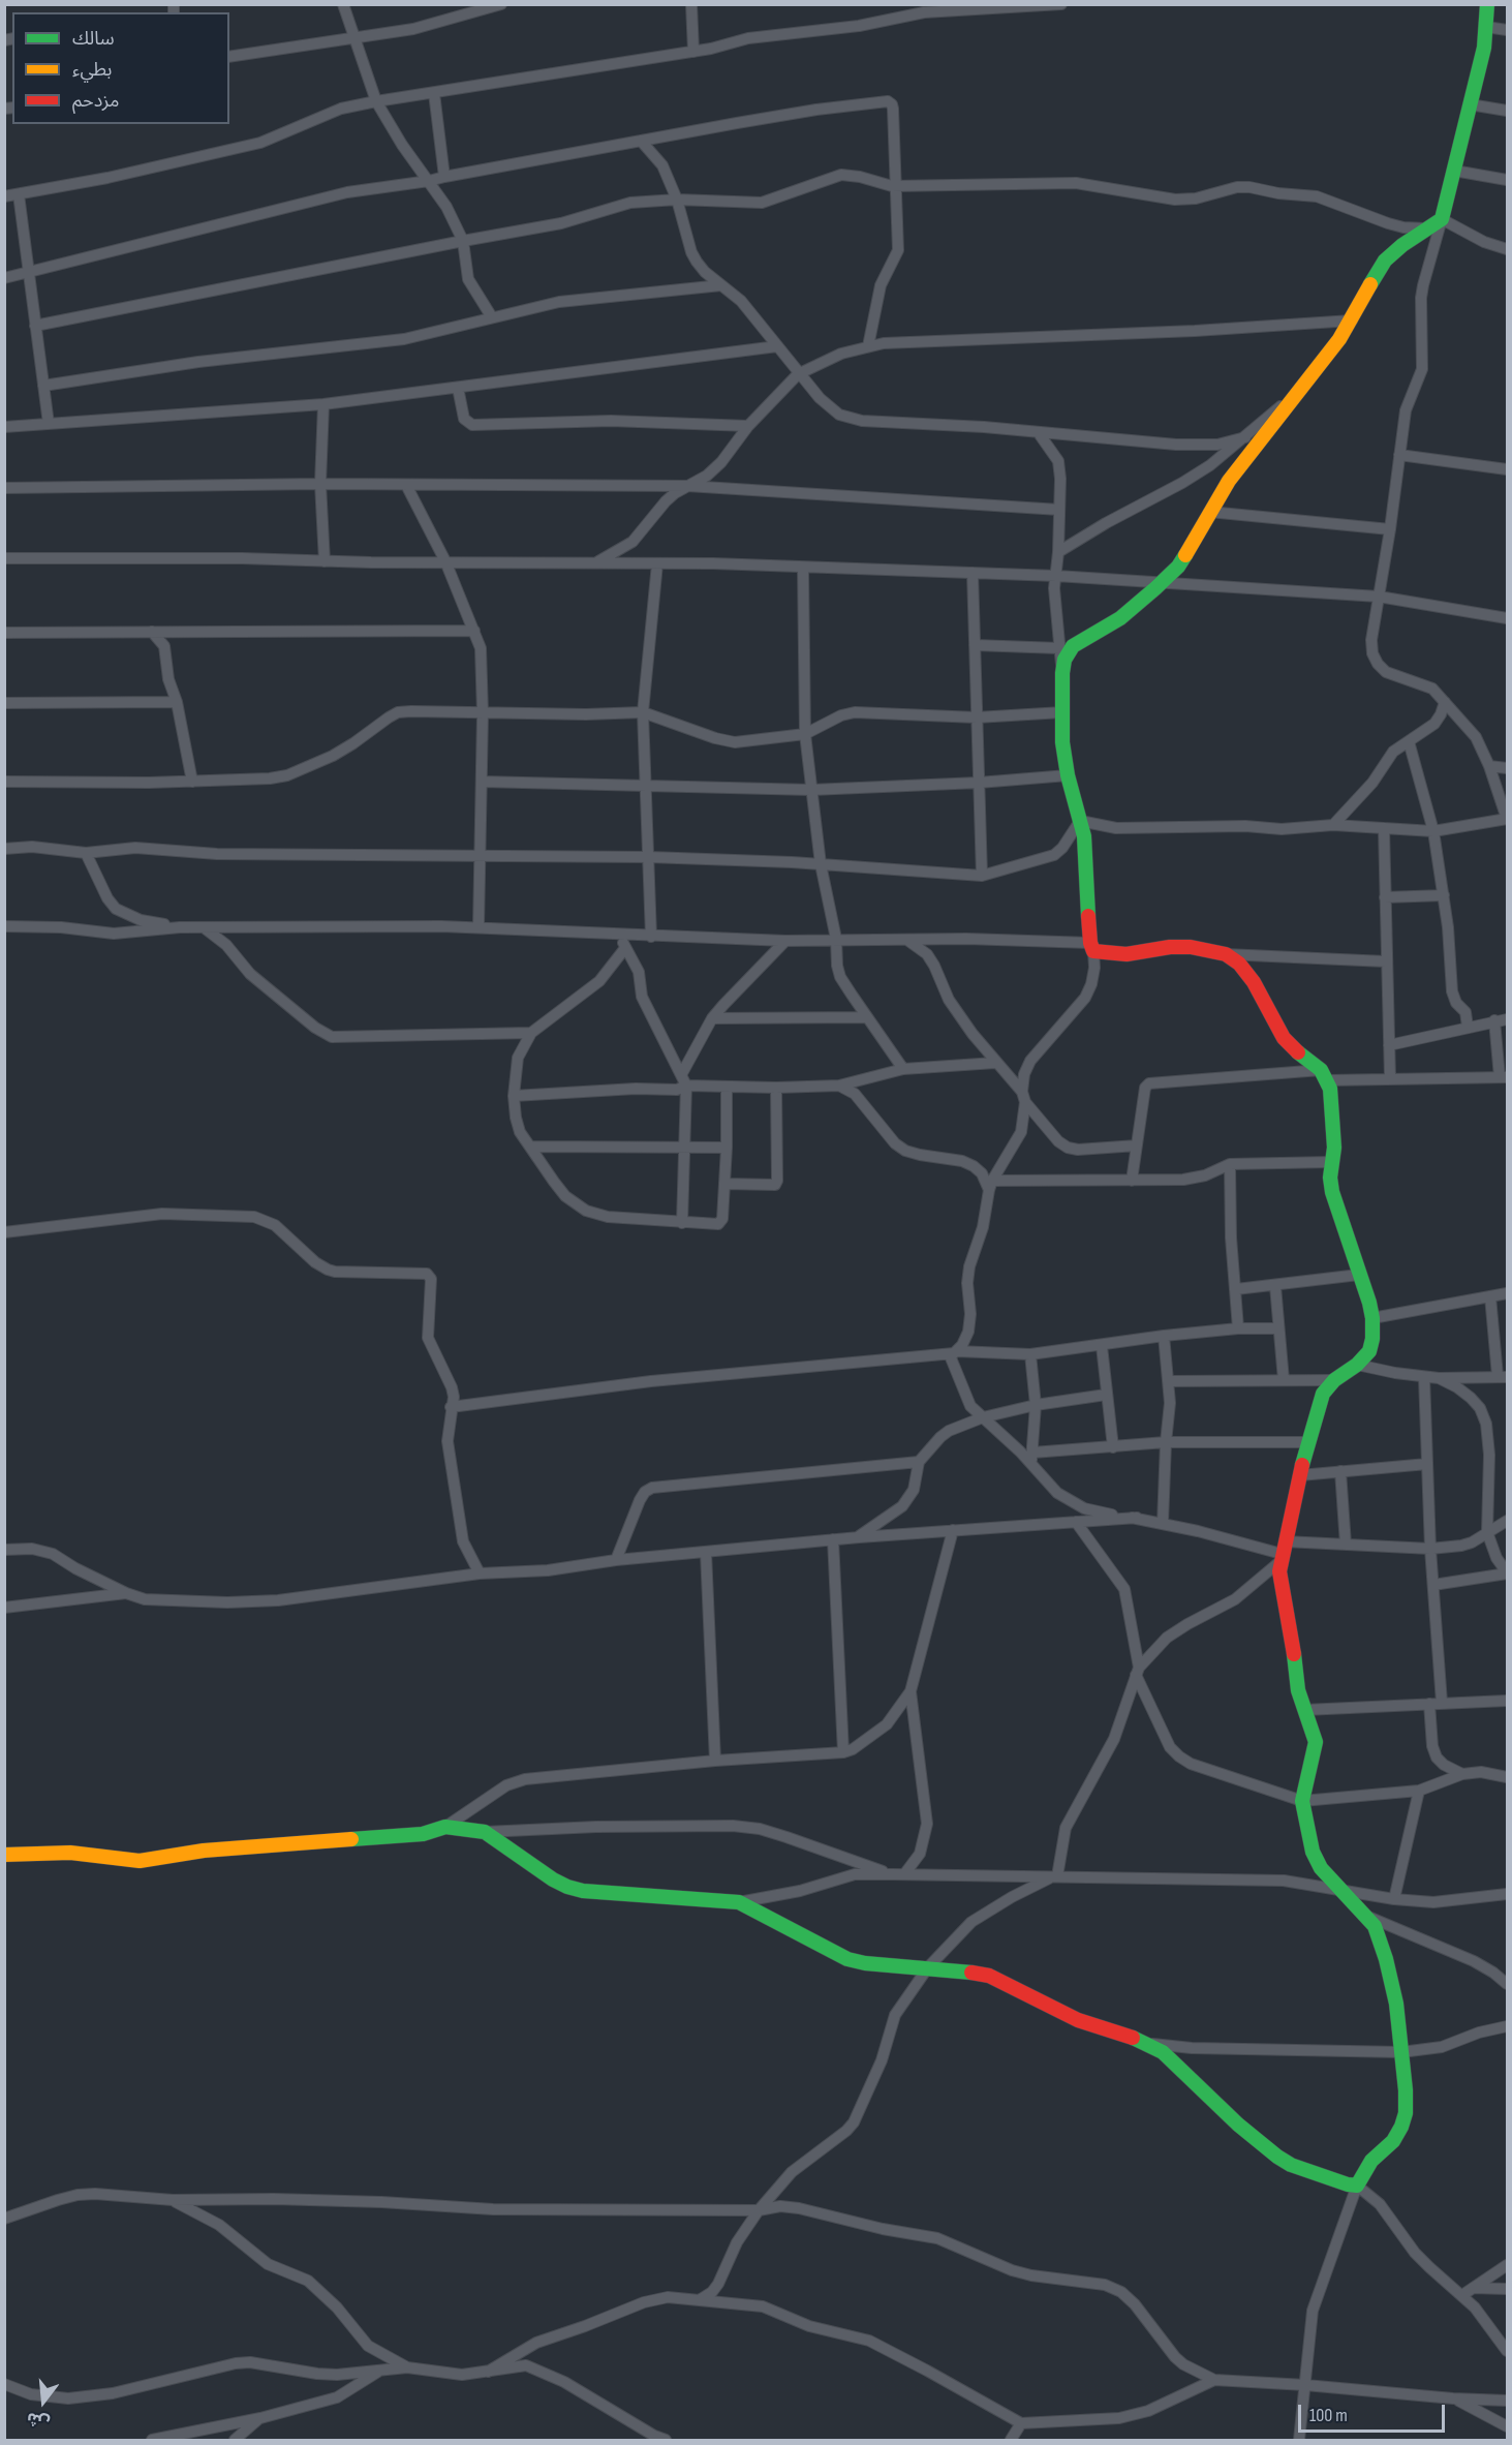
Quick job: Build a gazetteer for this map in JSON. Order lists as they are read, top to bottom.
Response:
{
  "legend": ["سالك", "بطيء", "مزدحم"],
  "scale_bar": "100 m",
  "north": "bottom"
}
